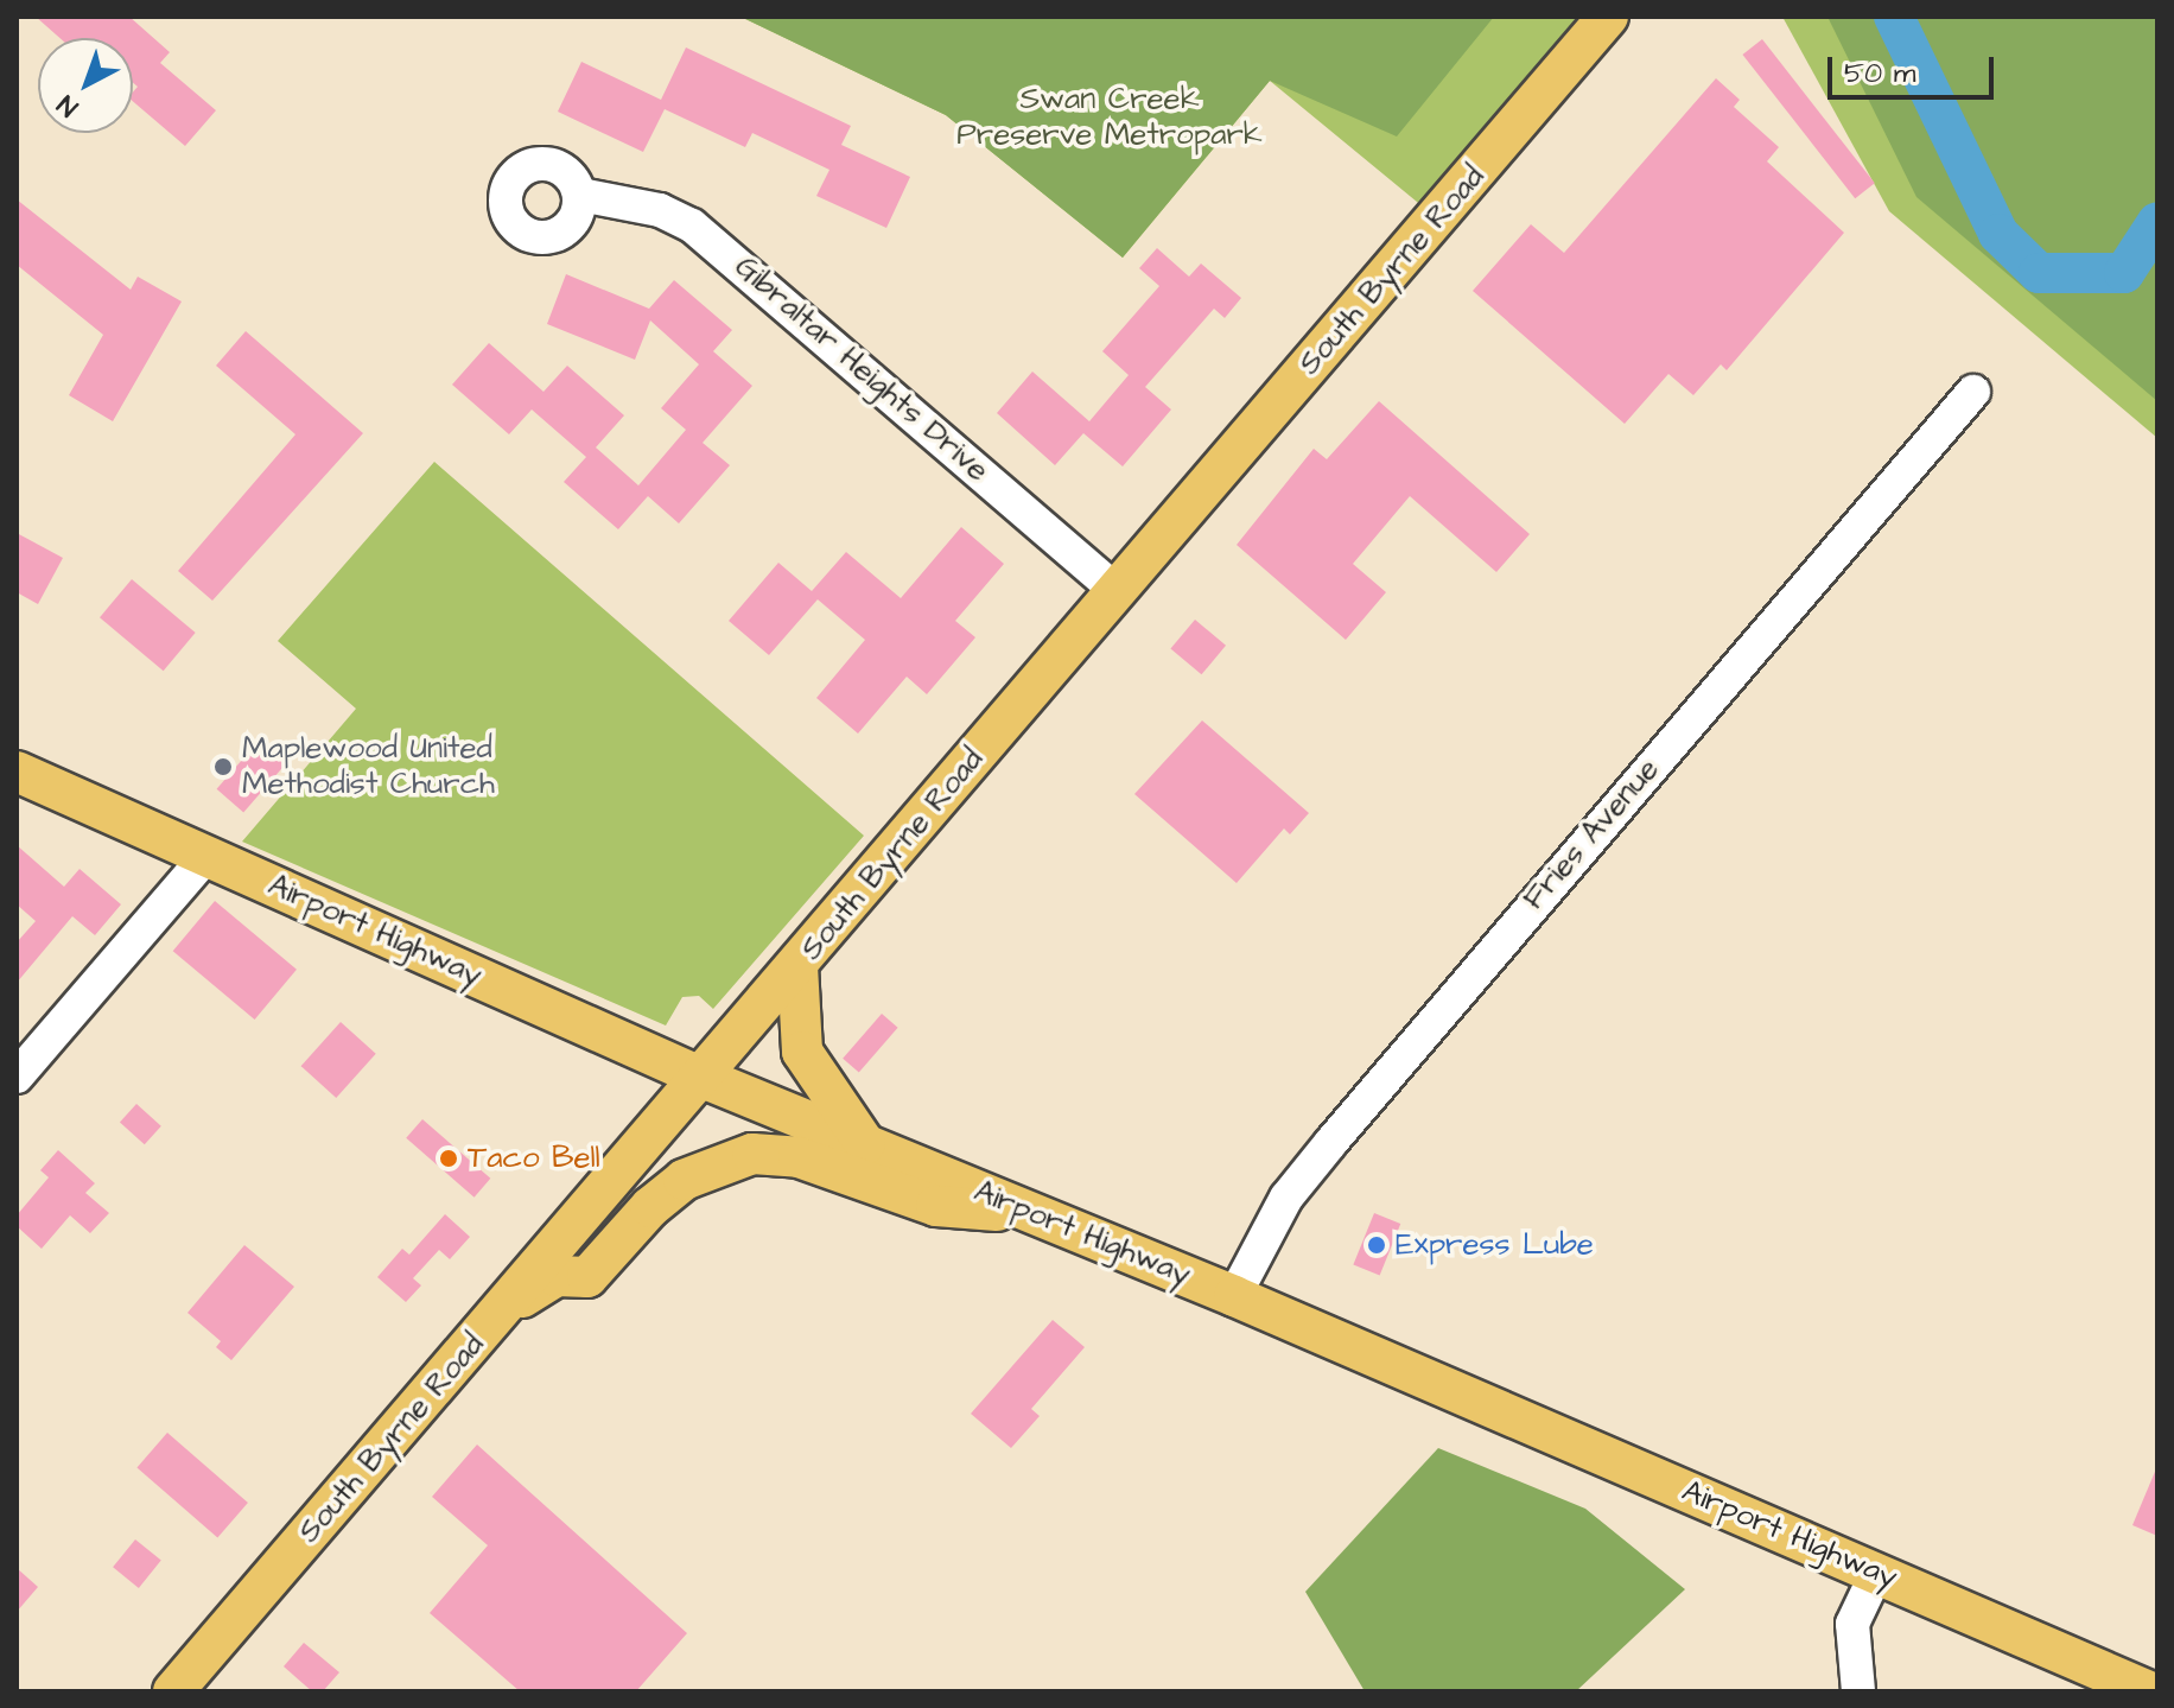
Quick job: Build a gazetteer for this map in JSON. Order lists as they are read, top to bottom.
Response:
{
  "streets": {
    "main road": ["South Byrne Road", "Airport Highway"],
    "street": ["Gibraltar Heights Drive", "Fries Avenue"]
  },
  "crossings": [
    ["South Byrne Road", "Gibraltar Heights Drive"],
    ["South Byrne Road", "Airport Highway"],
    ["Fries Avenue", "Airport Highway"]
  ],
  "parks": ["Swan Creek Preserve Metropark"],
  "places": ["Maplewood United Methodist Church", "Taco Bell", "Express Lube"],
  "scale_bar": "50 m",
  "north": "bottom left"
}
